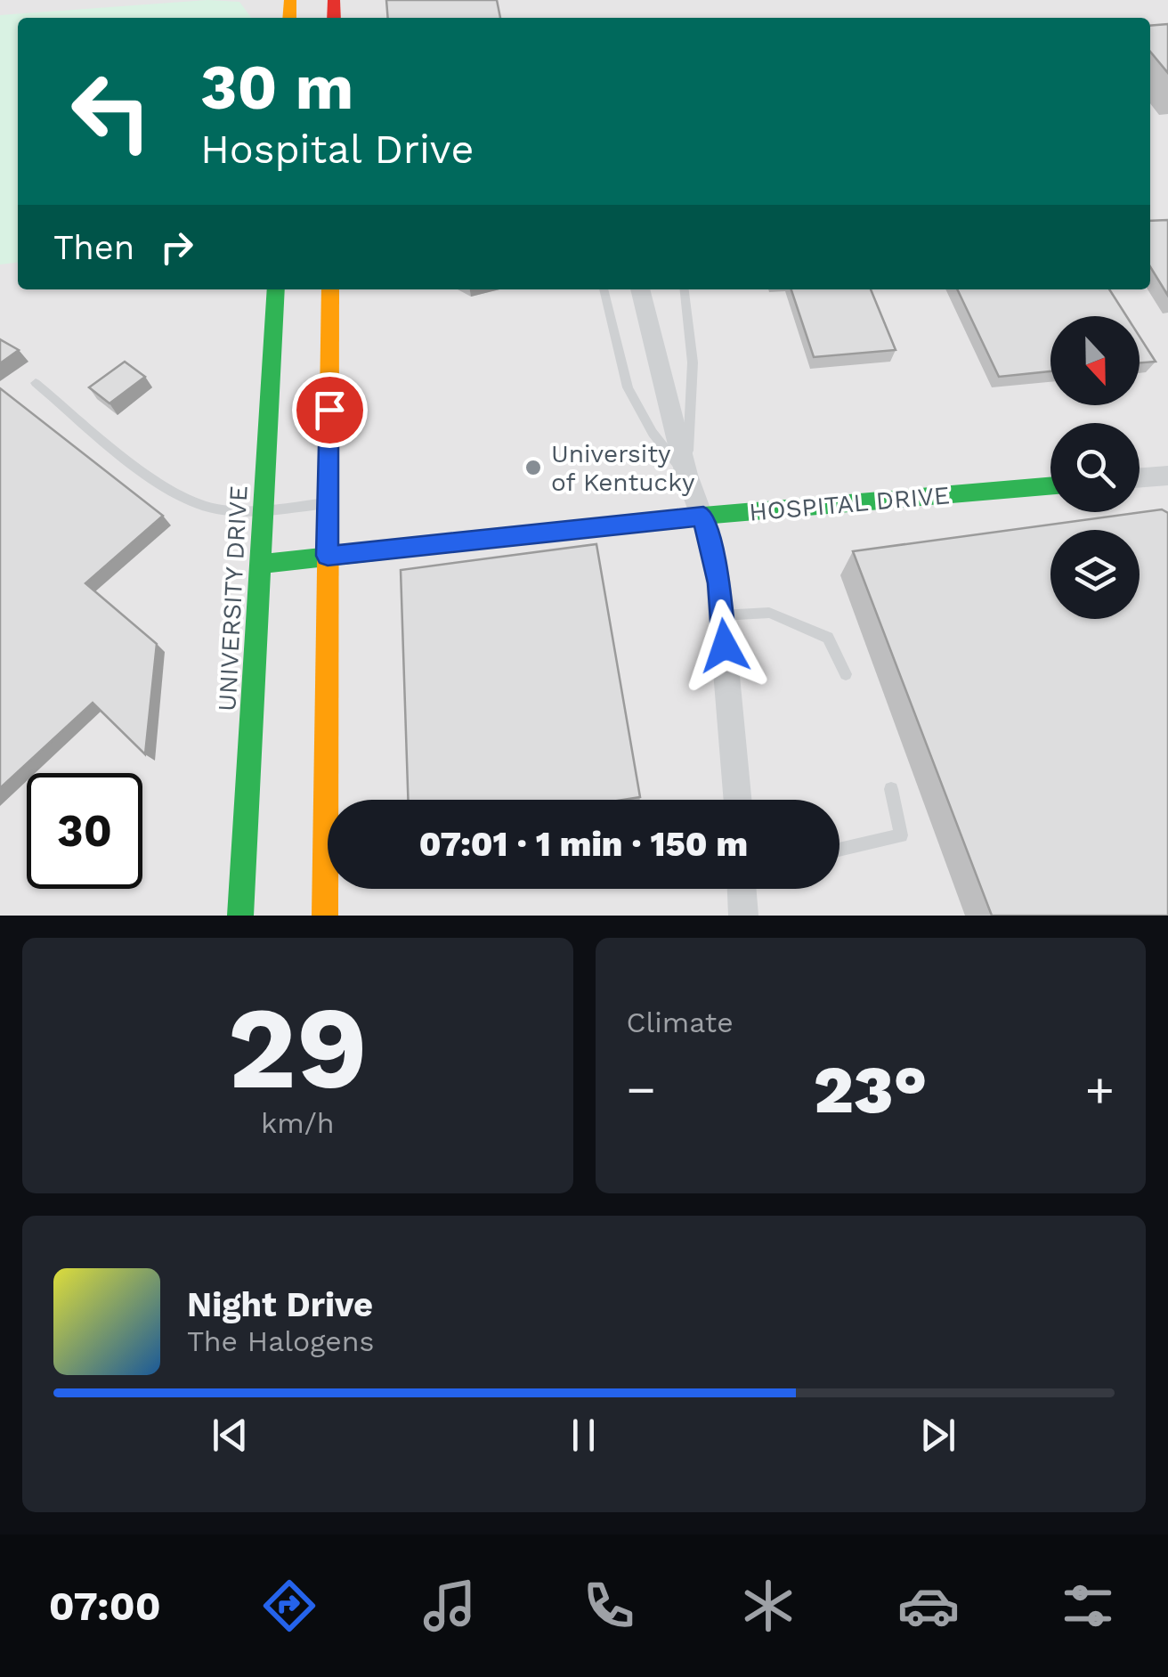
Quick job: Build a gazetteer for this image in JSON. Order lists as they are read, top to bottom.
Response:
{
  "streets": {
    "street": ["HOSPITAL DRIVE", "UNIVERSITY DRIVE"]
  },
  "crossings": [
    ["HOSPITAL DRIVE", "UNIVERSITY DRIVE"]
  ],
  "places": ["University of Kentucky"],
  "north": "bottom",
  "page": {
    "turn": ["30 m", "Hospital Drive"],
    "then": "Then",
    "limit": "30",
    "trip": "07:01 · 1 min · 150 m",
    "tile": [
      ["29", "km/h"],
      "Climate"
    ],
    "heat": ["−", "23°", "+"],
    "song": ["Night Drive", "The Halogens"],
    "tabs": "07:00"
  }
}
